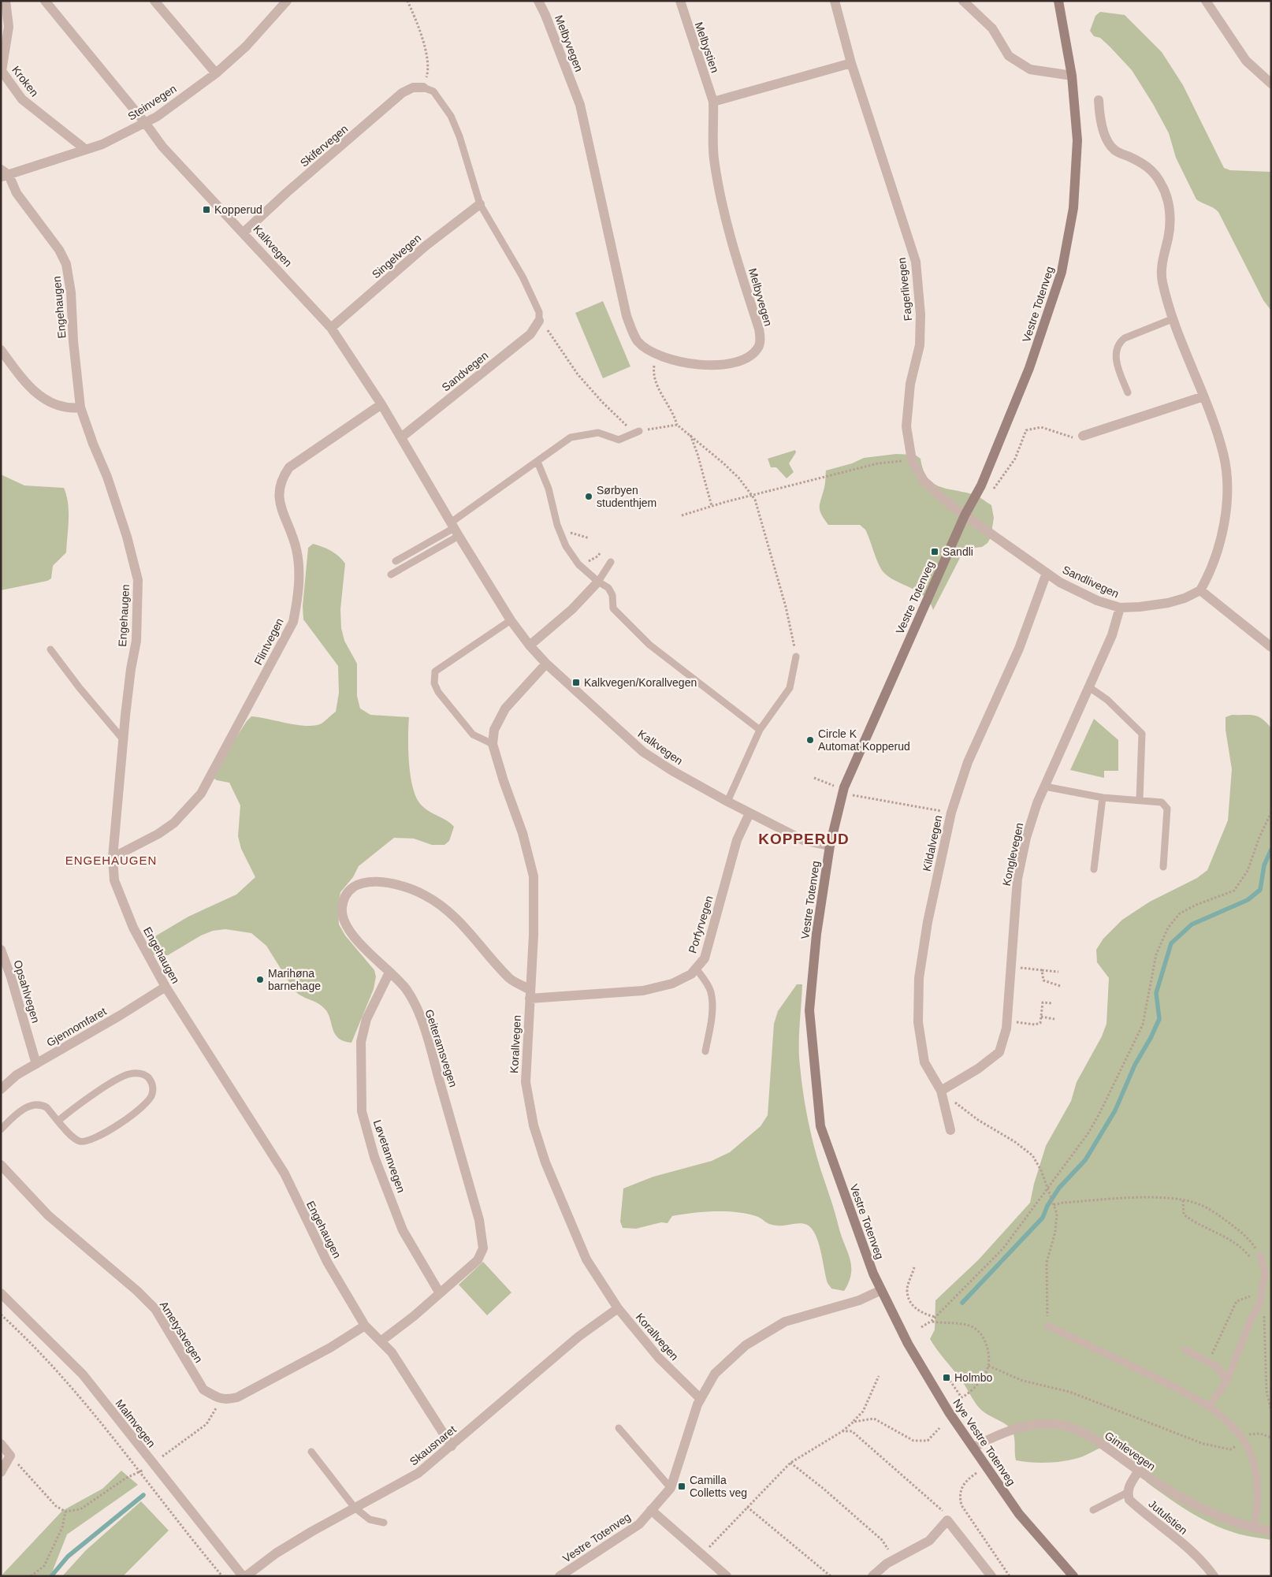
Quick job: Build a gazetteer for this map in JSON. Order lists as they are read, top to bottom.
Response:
{
  "streets": {
    "main road": ["Vestre Totenveg", "Nye Vestre Totenveg"],
    "street": [
      "Melbyvegen",
      "Melbystien",
      "Kroken",
      "Steinvegen",
      "Skifervegen",
      "Kalkvegen",
      "Singelvegen",
      "Fagerlivegen",
      "Engehaugen",
      "Sandvegen",
      "Sandlivegen",
      "Flintvegen",
      "Kildalvegen",
      "Konglevegen",
      "Porfyrvegen",
      "Opsahlvegen",
      "Gjennomfaret",
      "Korallvegen",
      "Geiteramsvegen",
      "Løvetannvegen",
      "Ametystvegen",
      "Malmvegen",
      "Skausnaret",
      "Gimlevegen",
      "Jutulstien"
    ]
  },
  "crossings": [
    ["Melbyvegen", "Melbystien"],
    ["Kroken", "Steinvegen"],
    ["Steinvegen", "Kalkvegen"],
    ["Steinvegen", "Engehaugen"],
    ["Skifervegen", "Kalkvegen"],
    ["Kalkvegen", "Singelvegen"],
    ["Kalkvegen", "Vestre Totenveg"],
    ["Kalkvegen", "Sandvegen"],
    ["Kalkvegen", "Flintvegen"],
    ["Kalkvegen", "Porfyrvegen"],
    ["Kalkvegen", "Korallvegen"],
    ["Fagerlivegen", "Vestre Totenveg"],
    ["Fagerlivegen", "Sandlivegen"],
    ["Vestre Totenveg", "Sandlivegen"],
    ["Vestre Totenveg", "Korallvegen"],
    ["Vestre Totenveg", "Nye Vestre Totenveg"],
    ["Engehaugen", "Flintvegen"],
    ["Engehaugen", "Gjennomfaret"],
    ["Engehaugen", "Geiteramsvegen"],
    ["Engehaugen", "Skausnaret"],
    ["Sandlivegen", "Kildalvegen"],
    ["Sandlivegen", "Konglevegen"],
    ["Kildalvegen", "Konglevegen"],
    ["Porfyrvegen", "Korallvegen"],
    ["Porfyrvegen", "Geiteramsvegen"],
    ["Opsahlvegen", "Gjennomfaret"],
    ["Korallvegen", "Geiteramsvegen"],
    ["Korallvegen", "Skausnaret"],
    ["Geiteramsvegen", "Løvetannvegen"],
    ["Malmvegen", "Skausnaret"],
    ["Nye Vestre Totenveg", "Gimlevegen"]
  ],
  "districts": ["KOPPERUD", "ENGEHAUGEN"],
  "places": {
    "transit": [
      "Kopperud",
      "Sandli",
      "Kalkvegen/Korallvegen",
      "Holmbo",
      "Camilla Colletts veg"
    ],
    "other": ["Sørbyen studenthjem", "Circle K Automat Kopperud", "Marihøna barnehage"]
  }
}
